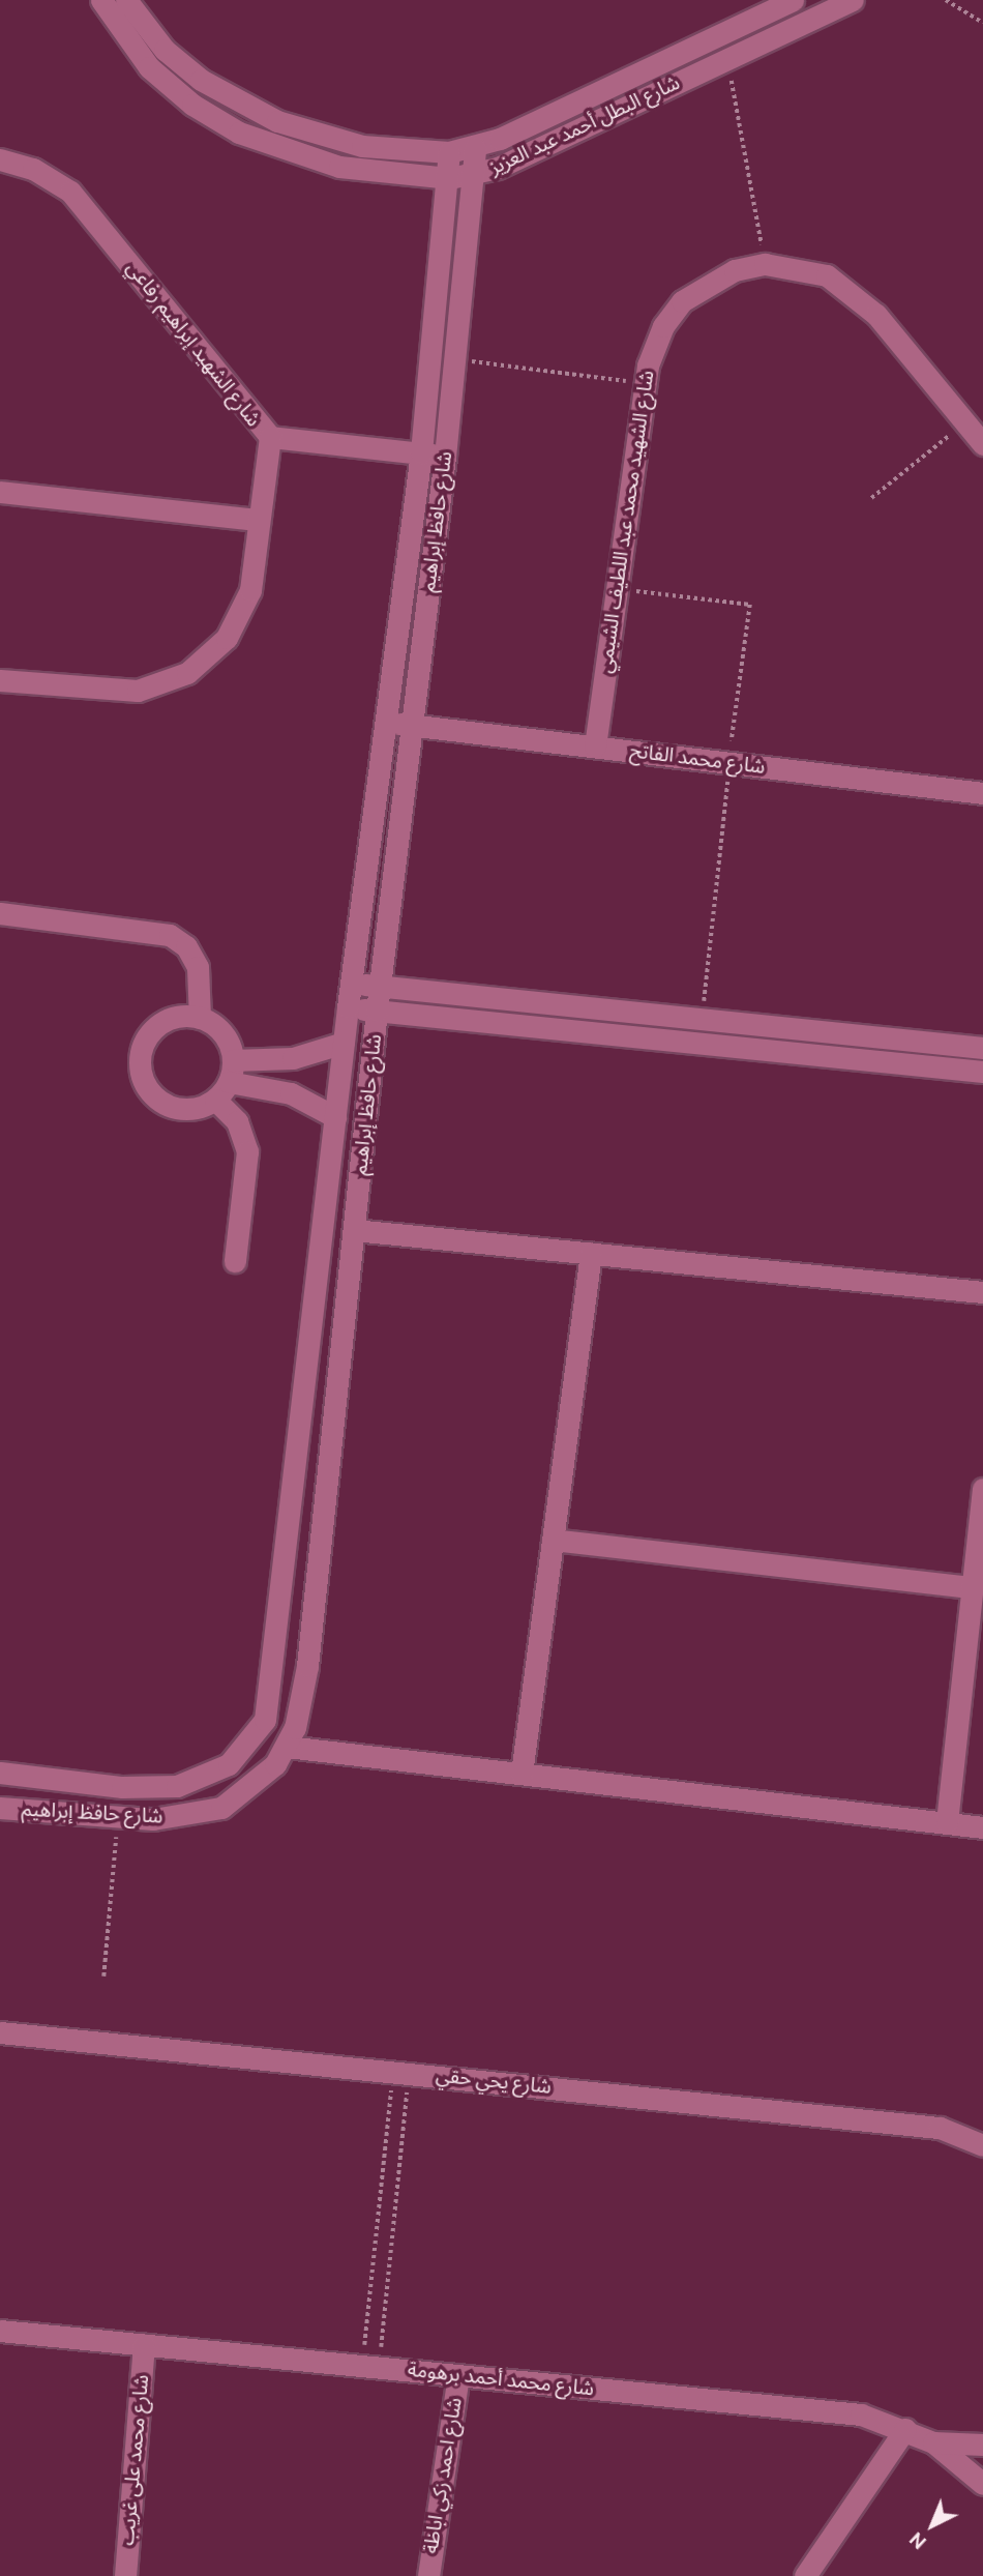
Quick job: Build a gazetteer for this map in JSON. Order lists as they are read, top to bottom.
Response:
{
  "streets": {
    "street": [
      "شارع البطل أحمد عبد العزيز",
      "شارع الشهيد إبراهيم رفاعي",
      "شارع حافظ إبراهيم",
      "شارع الشهيد محمد عبد اللطيف الشيمي",
      "شارع محمد الفاتح",
      "شارع يحي حقي",
      "شارع محمد أحمد برهومة",
      "شارع محمد على غريب",
      "شارع احمد زكي اباظة"
    ]
  },
  "crossings": [
    ["شارع البطل أحمد عبد العزيز", "شارع حافظ إبراهيم"],
    ["شارع الشهيد إبراهيم رفاعي", "شارع حافظ إبراهيم"],
    ["شارع حافظ إبراهيم", "شارع محمد الفاتح"],
    ["شارع الشهيد محمد عبد اللطيف الشيمي", "شارع محمد الفاتح"],
    ["شارع محمد أحمد برهومة", "شارع محمد على غريب"],
    ["شارع محمد أحمد برهومة", "شارع احمد زكي اباظة"]
  ],
  "north": "bottom left"
}
